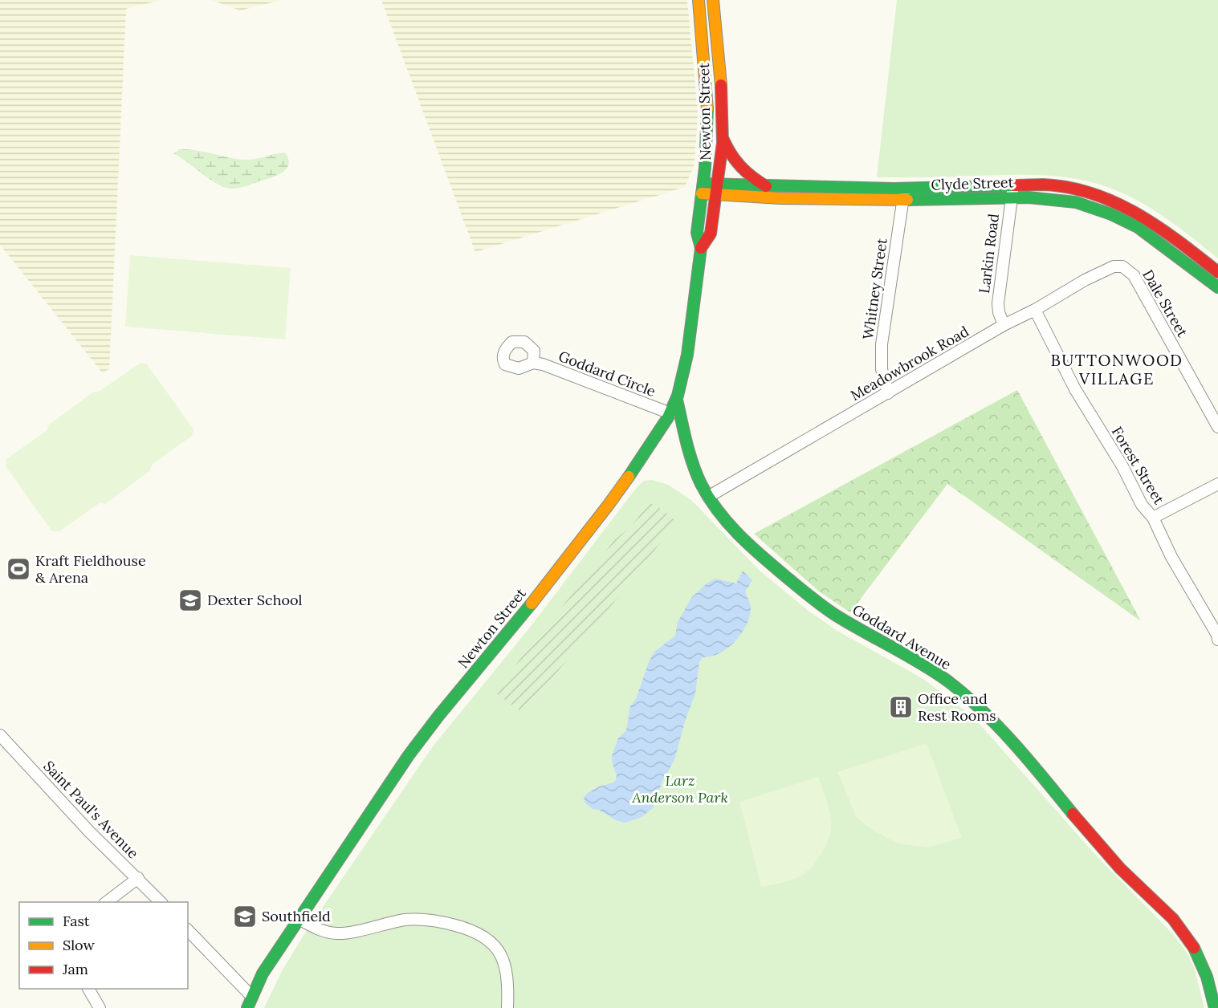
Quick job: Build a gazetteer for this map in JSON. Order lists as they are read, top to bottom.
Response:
{
  "streets": {
    "main road": ["Newton Street", "Clyde Street", "Goddard Avenue"],
    "street": [
      "Larkin Road",
      "Whitney Street",
      "Dale Street",
      "Meadowbrook Road",
      "Goddard Circle",
      "Forest Street",
      "Saint Paul's Avenue"
    ]
  },
  "crossings": [
    ["Newton Street", "Clyde Street"],
    ["Newton Street", "Goddard Circle"],
    ["Newton Street", "Goddard Avenue"],
    ["Clyde Street", "Larkin Road"],
    ["Clyde Street", "Whitney Street"],
    ["Larkin Road", "Meadowbrook Road"],
    ["Whitney Street", "Meadowbrook Road"],
    ["Dale Street", "Meadowbrook Road"],
    ["Meadowbrook Road", "Forest Street"],
    ["Meadowbrook Road", "Goddard Avenue"]
  ],
  "districts": ["BUTTONWOOD VILLAGE"],
  "parks": ["Larz Anderson Park"],
  "places": {
    "sports": ["Kraft Fieldhouse & Arena"],
    "school or university": ["Dexter School", "Southfield"],
    "building": ["Office and Rest Rooms"]
  },
  "legend": ["Fast", "Slow", "Jam"]
}
